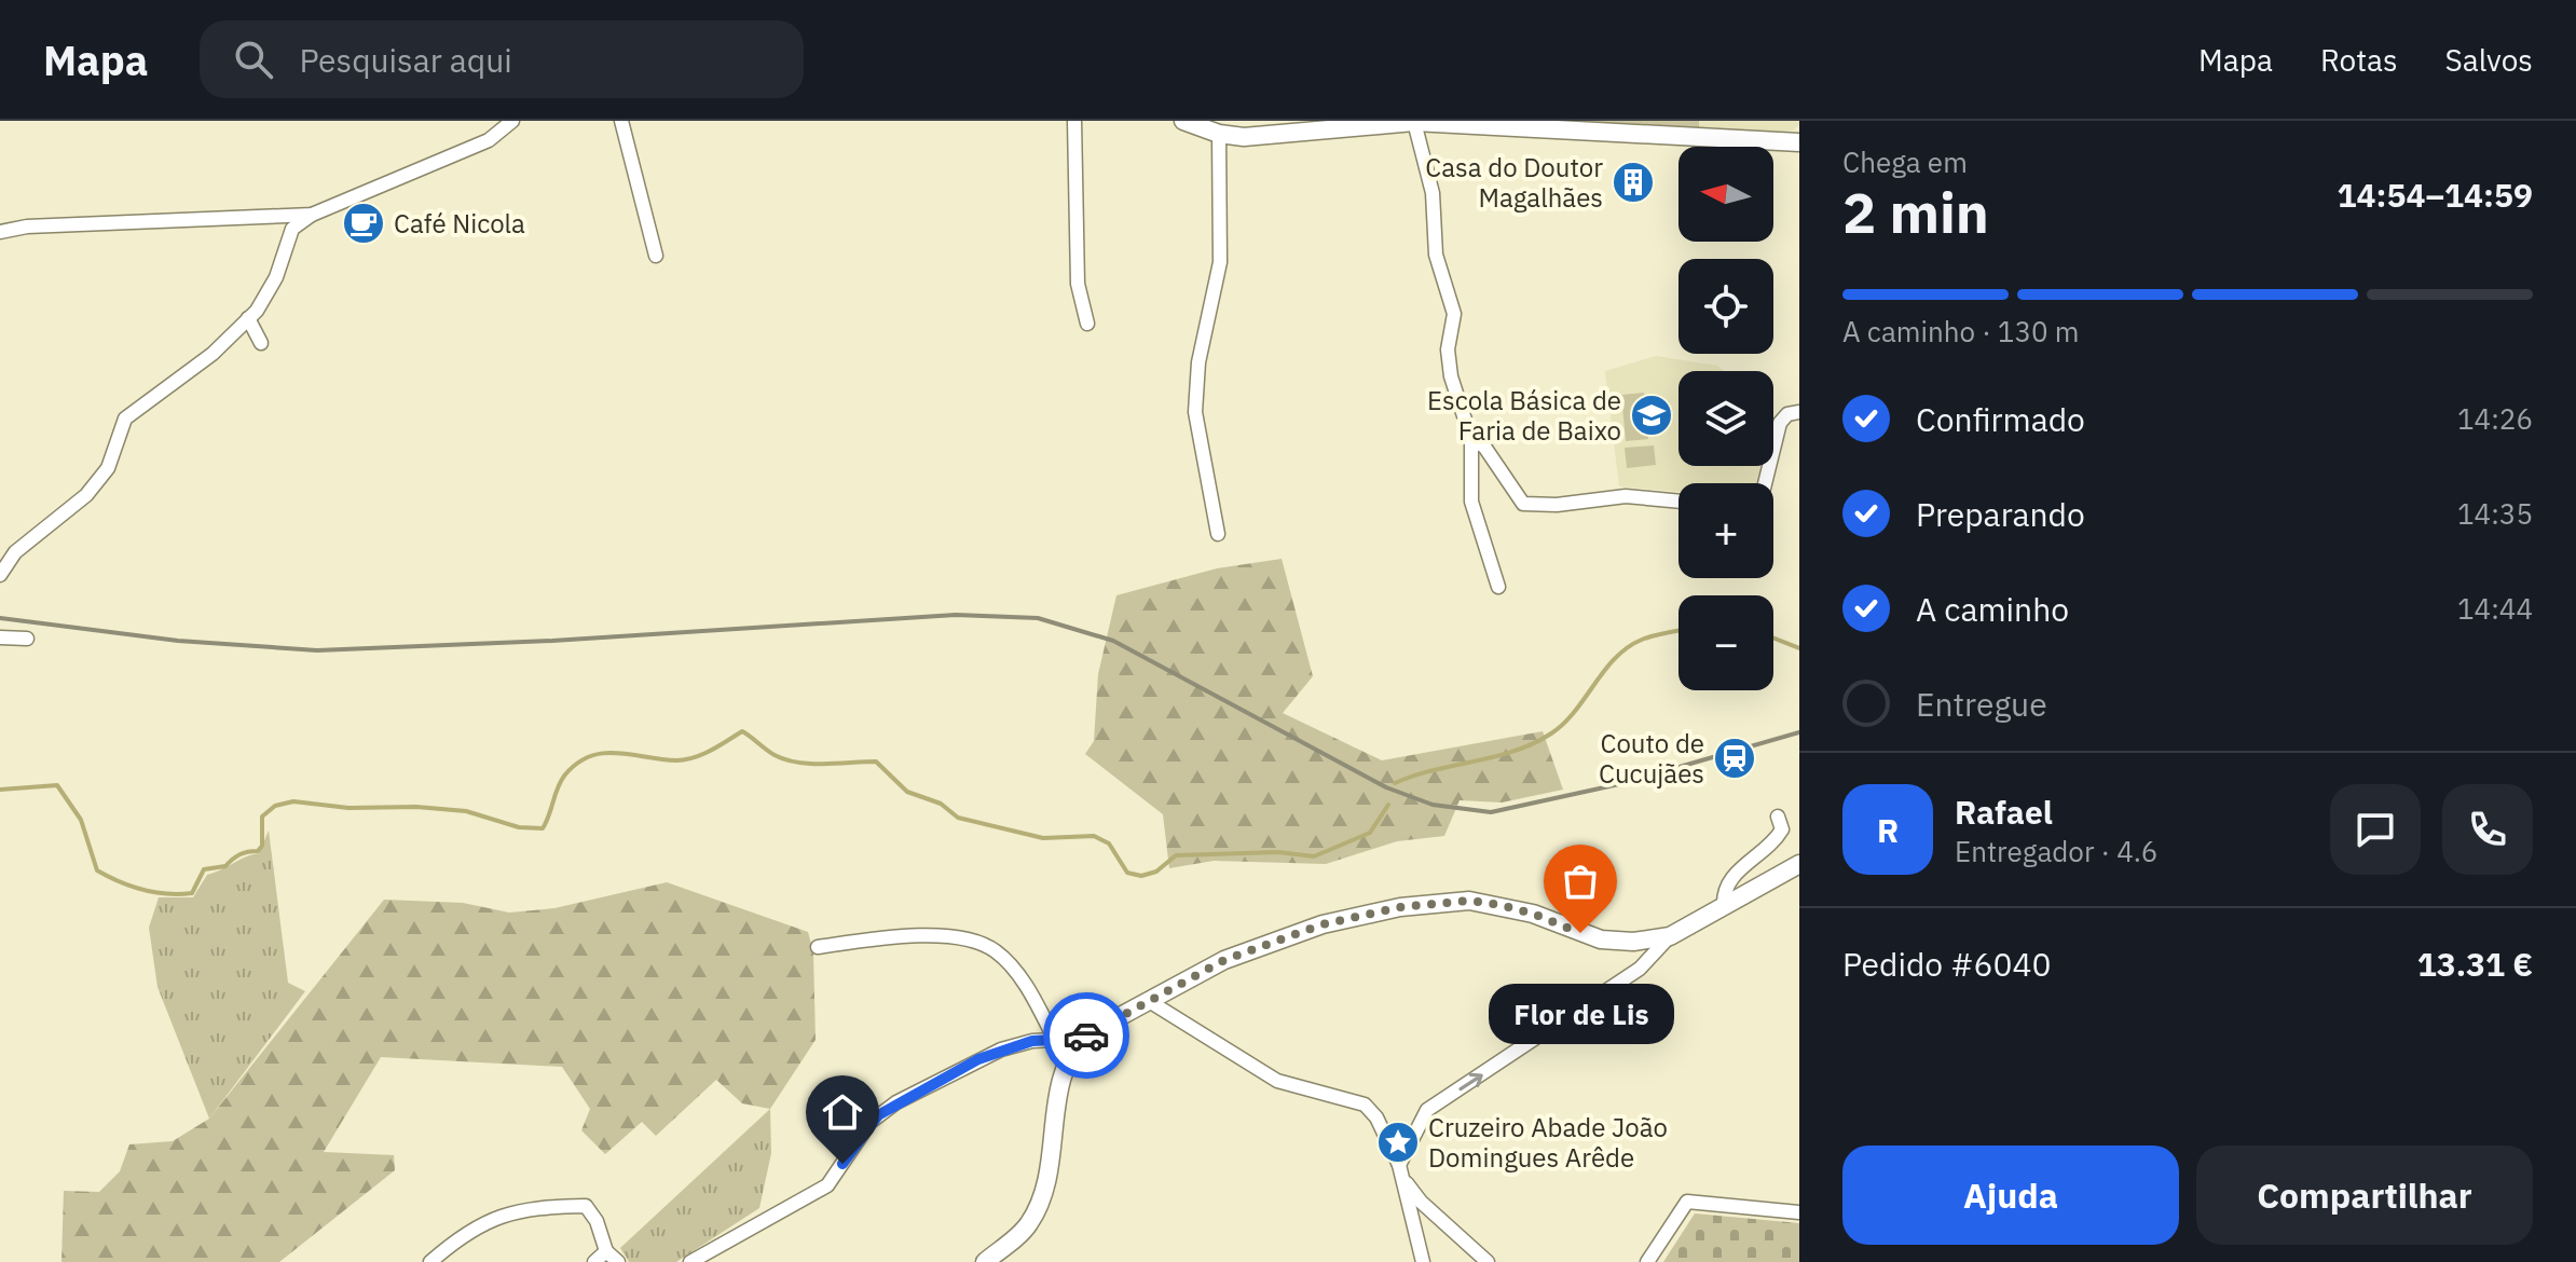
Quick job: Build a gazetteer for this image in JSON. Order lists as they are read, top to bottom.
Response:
{
  "places": {
    "building": ["Casa do Doutor Magalhães"],
    "cafe": ["Café Nicola"],
    "school or university": ["Escola Básica de Faria de Baixo"],
    "station": ["Couto de Cucujães"],
    "other": ["Flor de Lis"],
    "place": ["Cruzeiro Abade João Domingues Arêde"]
  },
  "north": "left",
  "page": {
    "header": "Mapa",
    "search": "Pesquisar aqui",
    "nav": ["Mapa", "Rotas", "Salvos"],
    "heading": ["2 min", "Chega em", "14:54–14:59"],
    "panel": [
      "Rafael",
      "Entregador · 4.6",
      "Pedido #6040",
      "13.31 €"
    ],
    "map_buttons": ["+", "−"],
    "bar": "A caminho · 130 m",
    "list": [
      ["Confirmado", "14:26"],
      ["Preparando", "14:35"],
      ["A caminho", "14:44"],
      "Entregue"
    ],
    "round": "R",
    "bubble": "Flor de Lis",
    "buttons": ["Ajuda", "Compartilhar"]
  }
}
